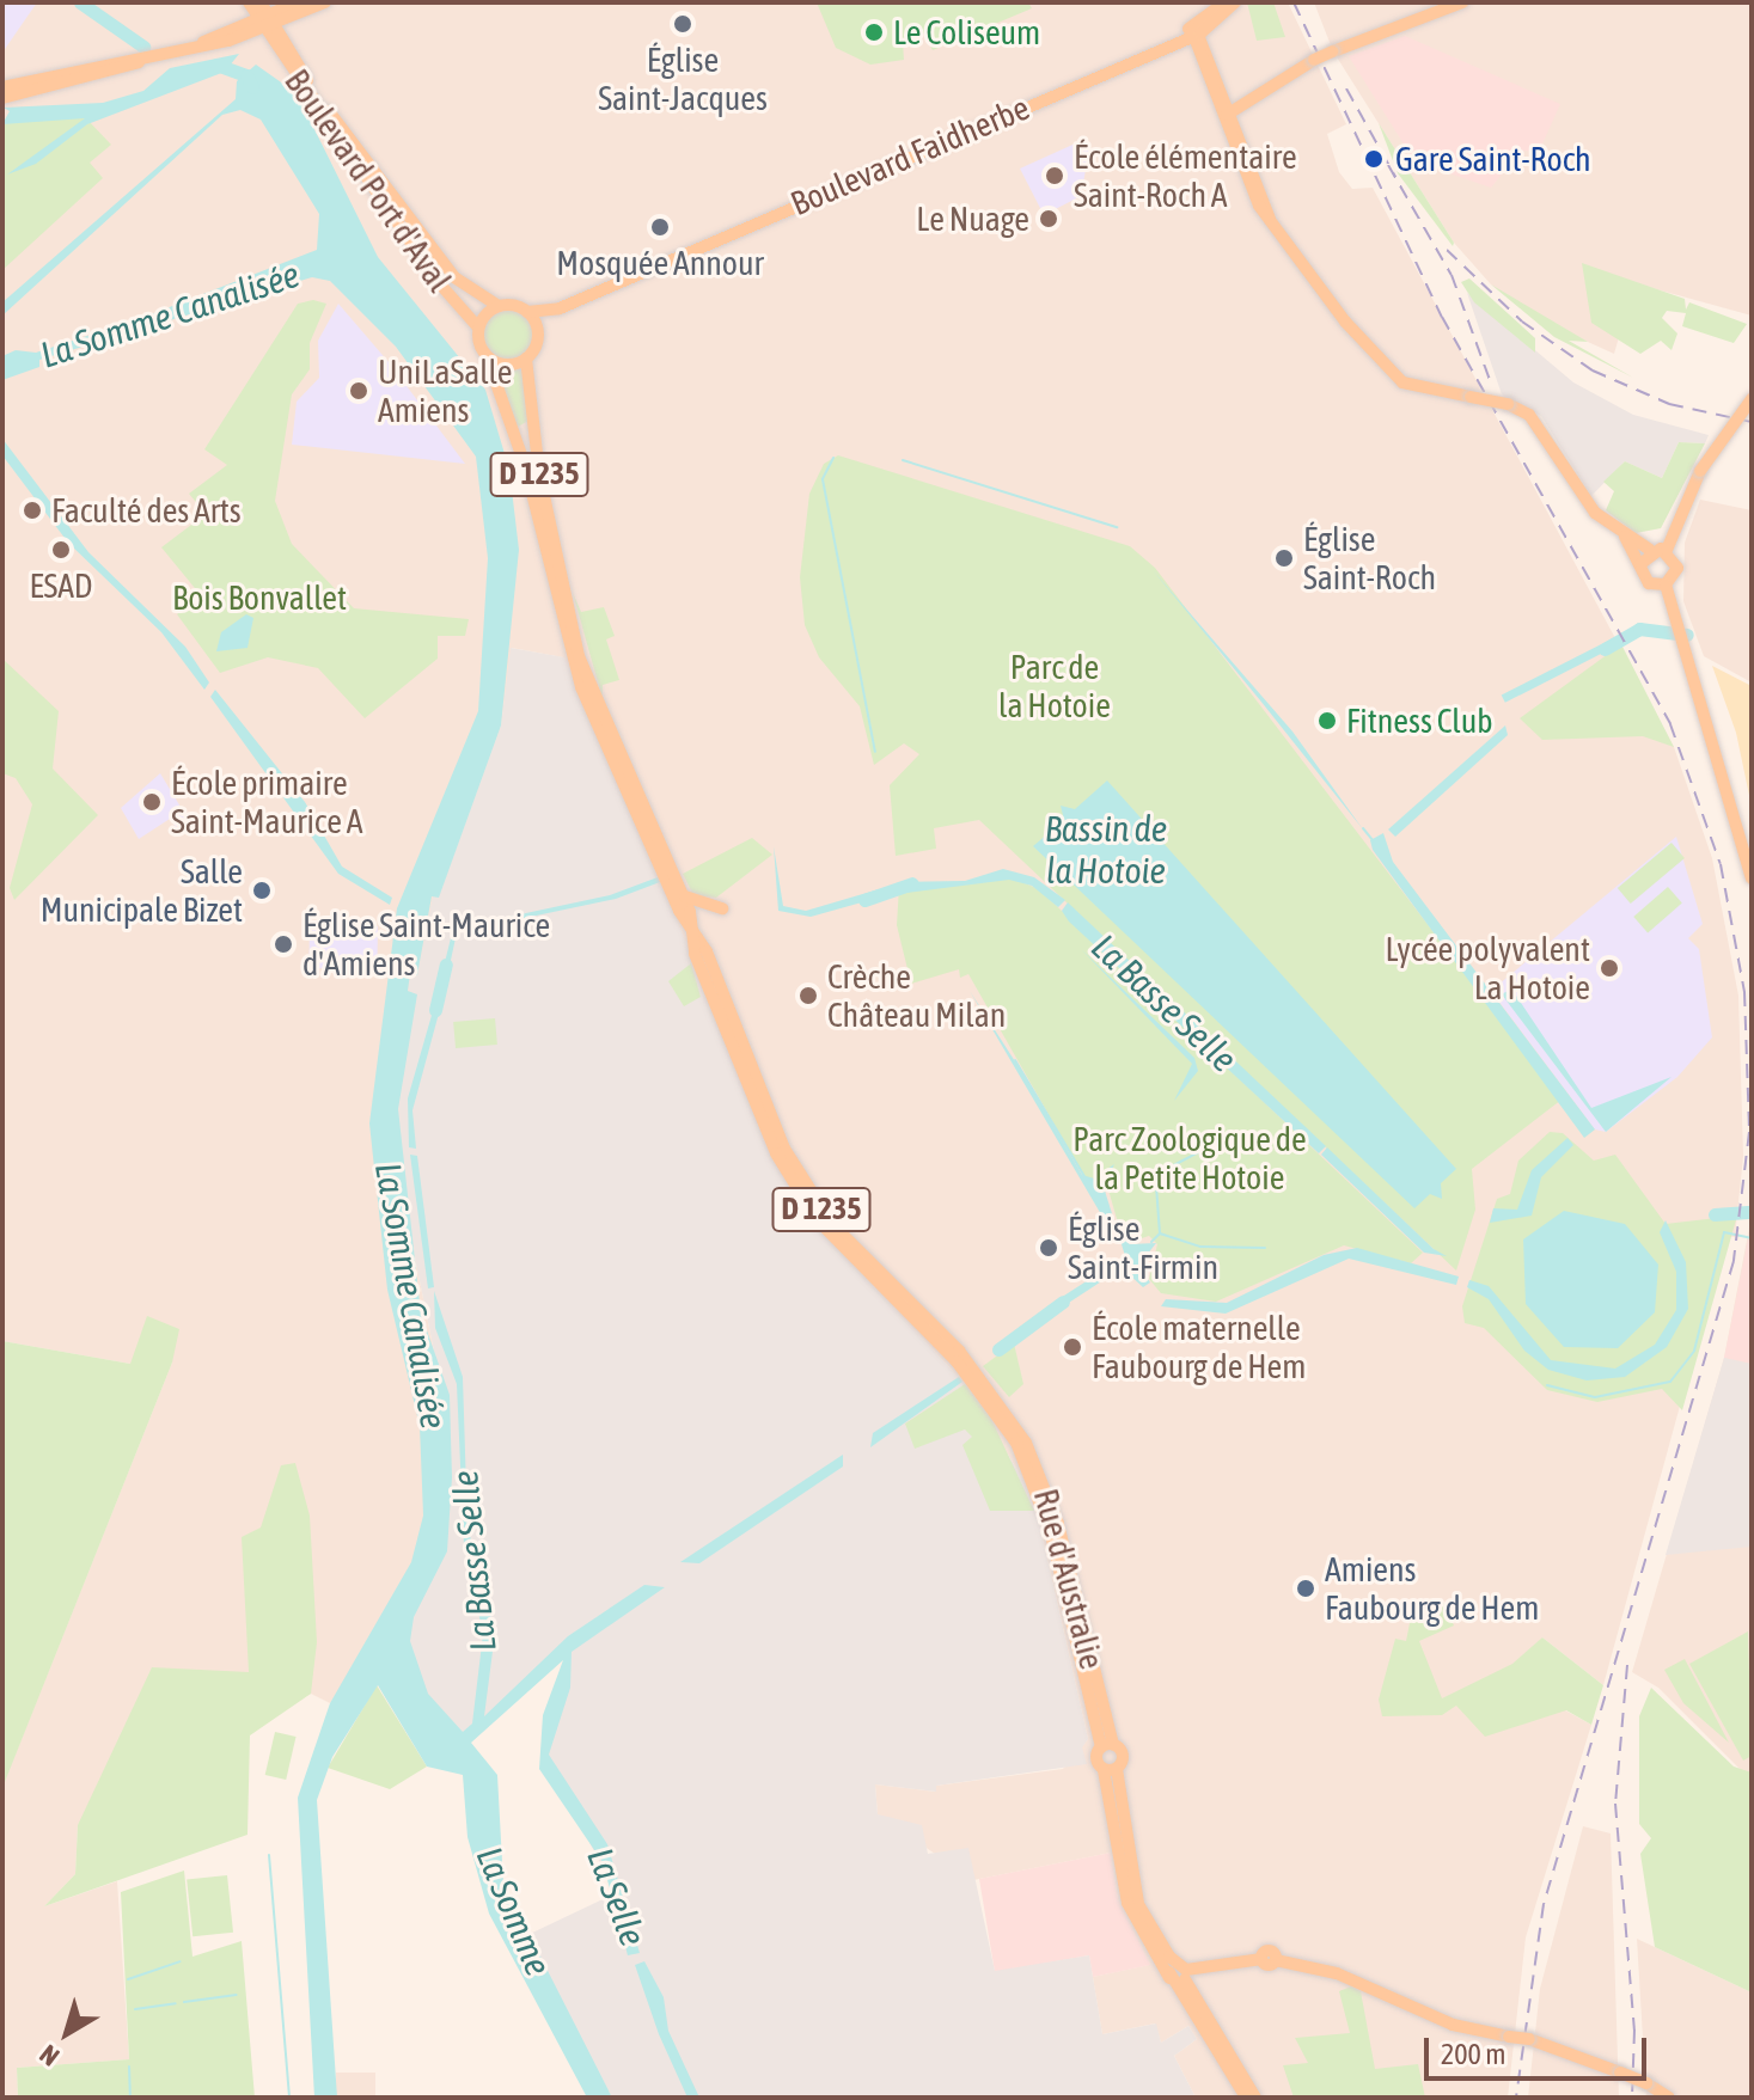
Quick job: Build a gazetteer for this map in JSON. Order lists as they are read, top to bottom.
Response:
{
  "streets": {
    "main road": [
      "Boulevard Faidherbe",
      "Boulevard Port d'Aval",
      "D 1235",
      "Rue d'Australie"
    ]
  },
  "crossings": [
    ["Boulevard Port d'Aval", "D 1235"],
    ["D 1235", "Rue d'Australie"]
  ],
  "water": [
    "La Somme Canalisée",
    "Bassin de la Hotoie",
    "La Basse Selle",
    "La Selle",
    "La Somme"
  ],
  "parks": ["Bois Bonvallet", "Parc de la Hotoie", "Parc Zoologique de la Petite Hotoie"],
  "places": [
    "Église Saint-Jacques",
    "Le Coliseum",
    "Gare Saint-Roch",
    "École élémentaire Saint-Roch A",
    "Le Nuage",
    "Mosquée Annour",
    "UniLaSalle Amiens",
    "Faculté des Arts",
    "ESAD",
    "Église Saint-Roch",
    "Fitness Club",
    "École primaire Saint-Maurice A",
    "Salle Municipale Bizet",
    "Église Saint-Maurice d'Amiens",
    "Lycée polyvalent La Hotoie",
    "Crèche Château Milan",
    "Église Saint-Firmin",
    "École maternelle Faubourg de Hem",
    "Amiens Faubourg de Hem"
  ],
  "scale_bar": "200 m",
  "north": "bottom left"
}
